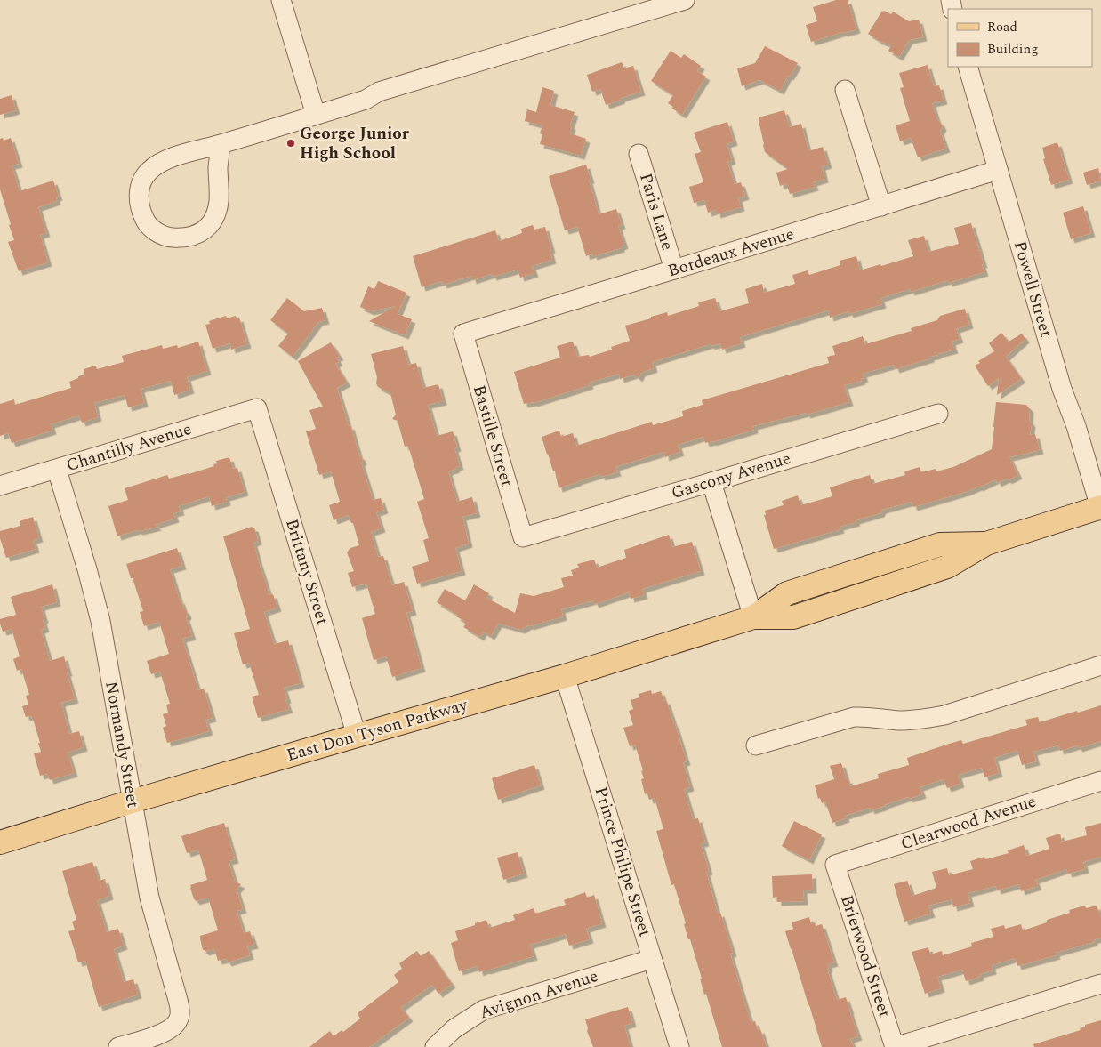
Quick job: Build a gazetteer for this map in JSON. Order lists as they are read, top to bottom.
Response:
{
  "streets": {
    "main road": ["East Don Tyson Parkway"],
    "street": [
      "Paris Lane",
      "Bordeaux Avenue",
      "Powell Street",
      "Bastille Street",
      "Chantilly Avenue",
      "Gascony Avenue",
      "Brittany Street",
      "Normandy Street",
      "Clearwood Avenue",
      "Prince Philipe Street",
      "Brierwood Street",
      "Avignon Avenue"
    ]
  },
  "crossings": [
    ["Paris Lane", "Bordeaux Avenue"],
    ["Bordeaux Avenue", "Powell Street"],
    ["Bordeaux Avenue", "Bastille Street"],
    ["Powell Street", "East Don Tyson Parkway"],
    ["Bastille Street", "Gascony Avenue"],
    ["Chantilly Avenue", "Brittany Street"],
    ["Chantilly Avenue", "Normandy Street"],
    ["Brittany Street", "East Don Tyson Parkway"],
    ["East Don Tyson Parkway", "Normandy Street"],
    ["East Don Tyson Parkway", "Prince Philipe Street"],
    ["Clearwood Avenue", "Brierwood Street"],
    ["Prince Philipe Street", "Avignon Avenue"]
  ],
  "places": ["George Junior High School"],
  "legend": ["Road", "Building"]
}
